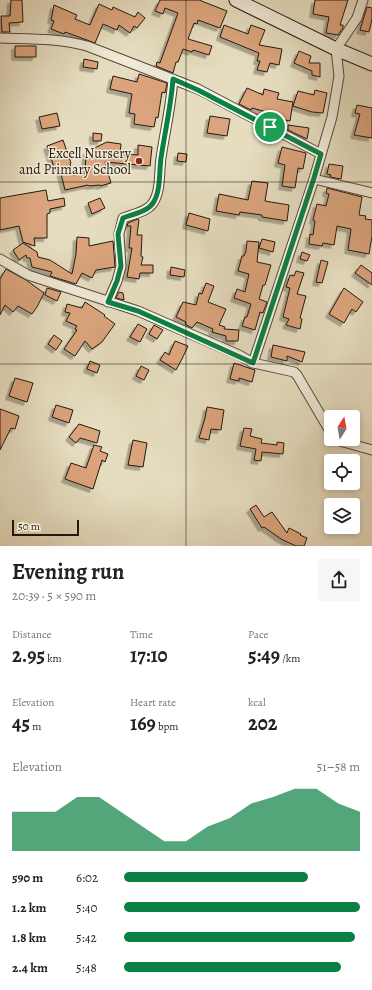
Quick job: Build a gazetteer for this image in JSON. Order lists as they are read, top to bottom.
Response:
{
  "places": ["Excell Nursery and Primary School"],
  "scale_bar": "50 m",
  "north": "top",
  "page": {
    "scale": "50 m",
    "heading": ["Evening run", "20:39 · 5 × 590 m"],
    "stats": [
      ["Distance", "2.95 km"],
      ["Time", "17:10"],
      ["Pace", "5:49 /km"],
      ["Elevation", "45 m"],
      ["Heart rate", "169 bpm"],
      ["kcal", "202"]
    ],
    "chart": ["Elevation", "51–58 m"],
    "list": [
      {
        "name": "590 m",
        "note": "6:02"
      },
      {
        "name": "1.2 km",
        "note": "5:40"
      },
      {
        "name": "1.8 km",
        "note": "5:42"
      },
      {
        "name": "2.4 km",
        "note": "5:48"
      }
    ]
  }
}
